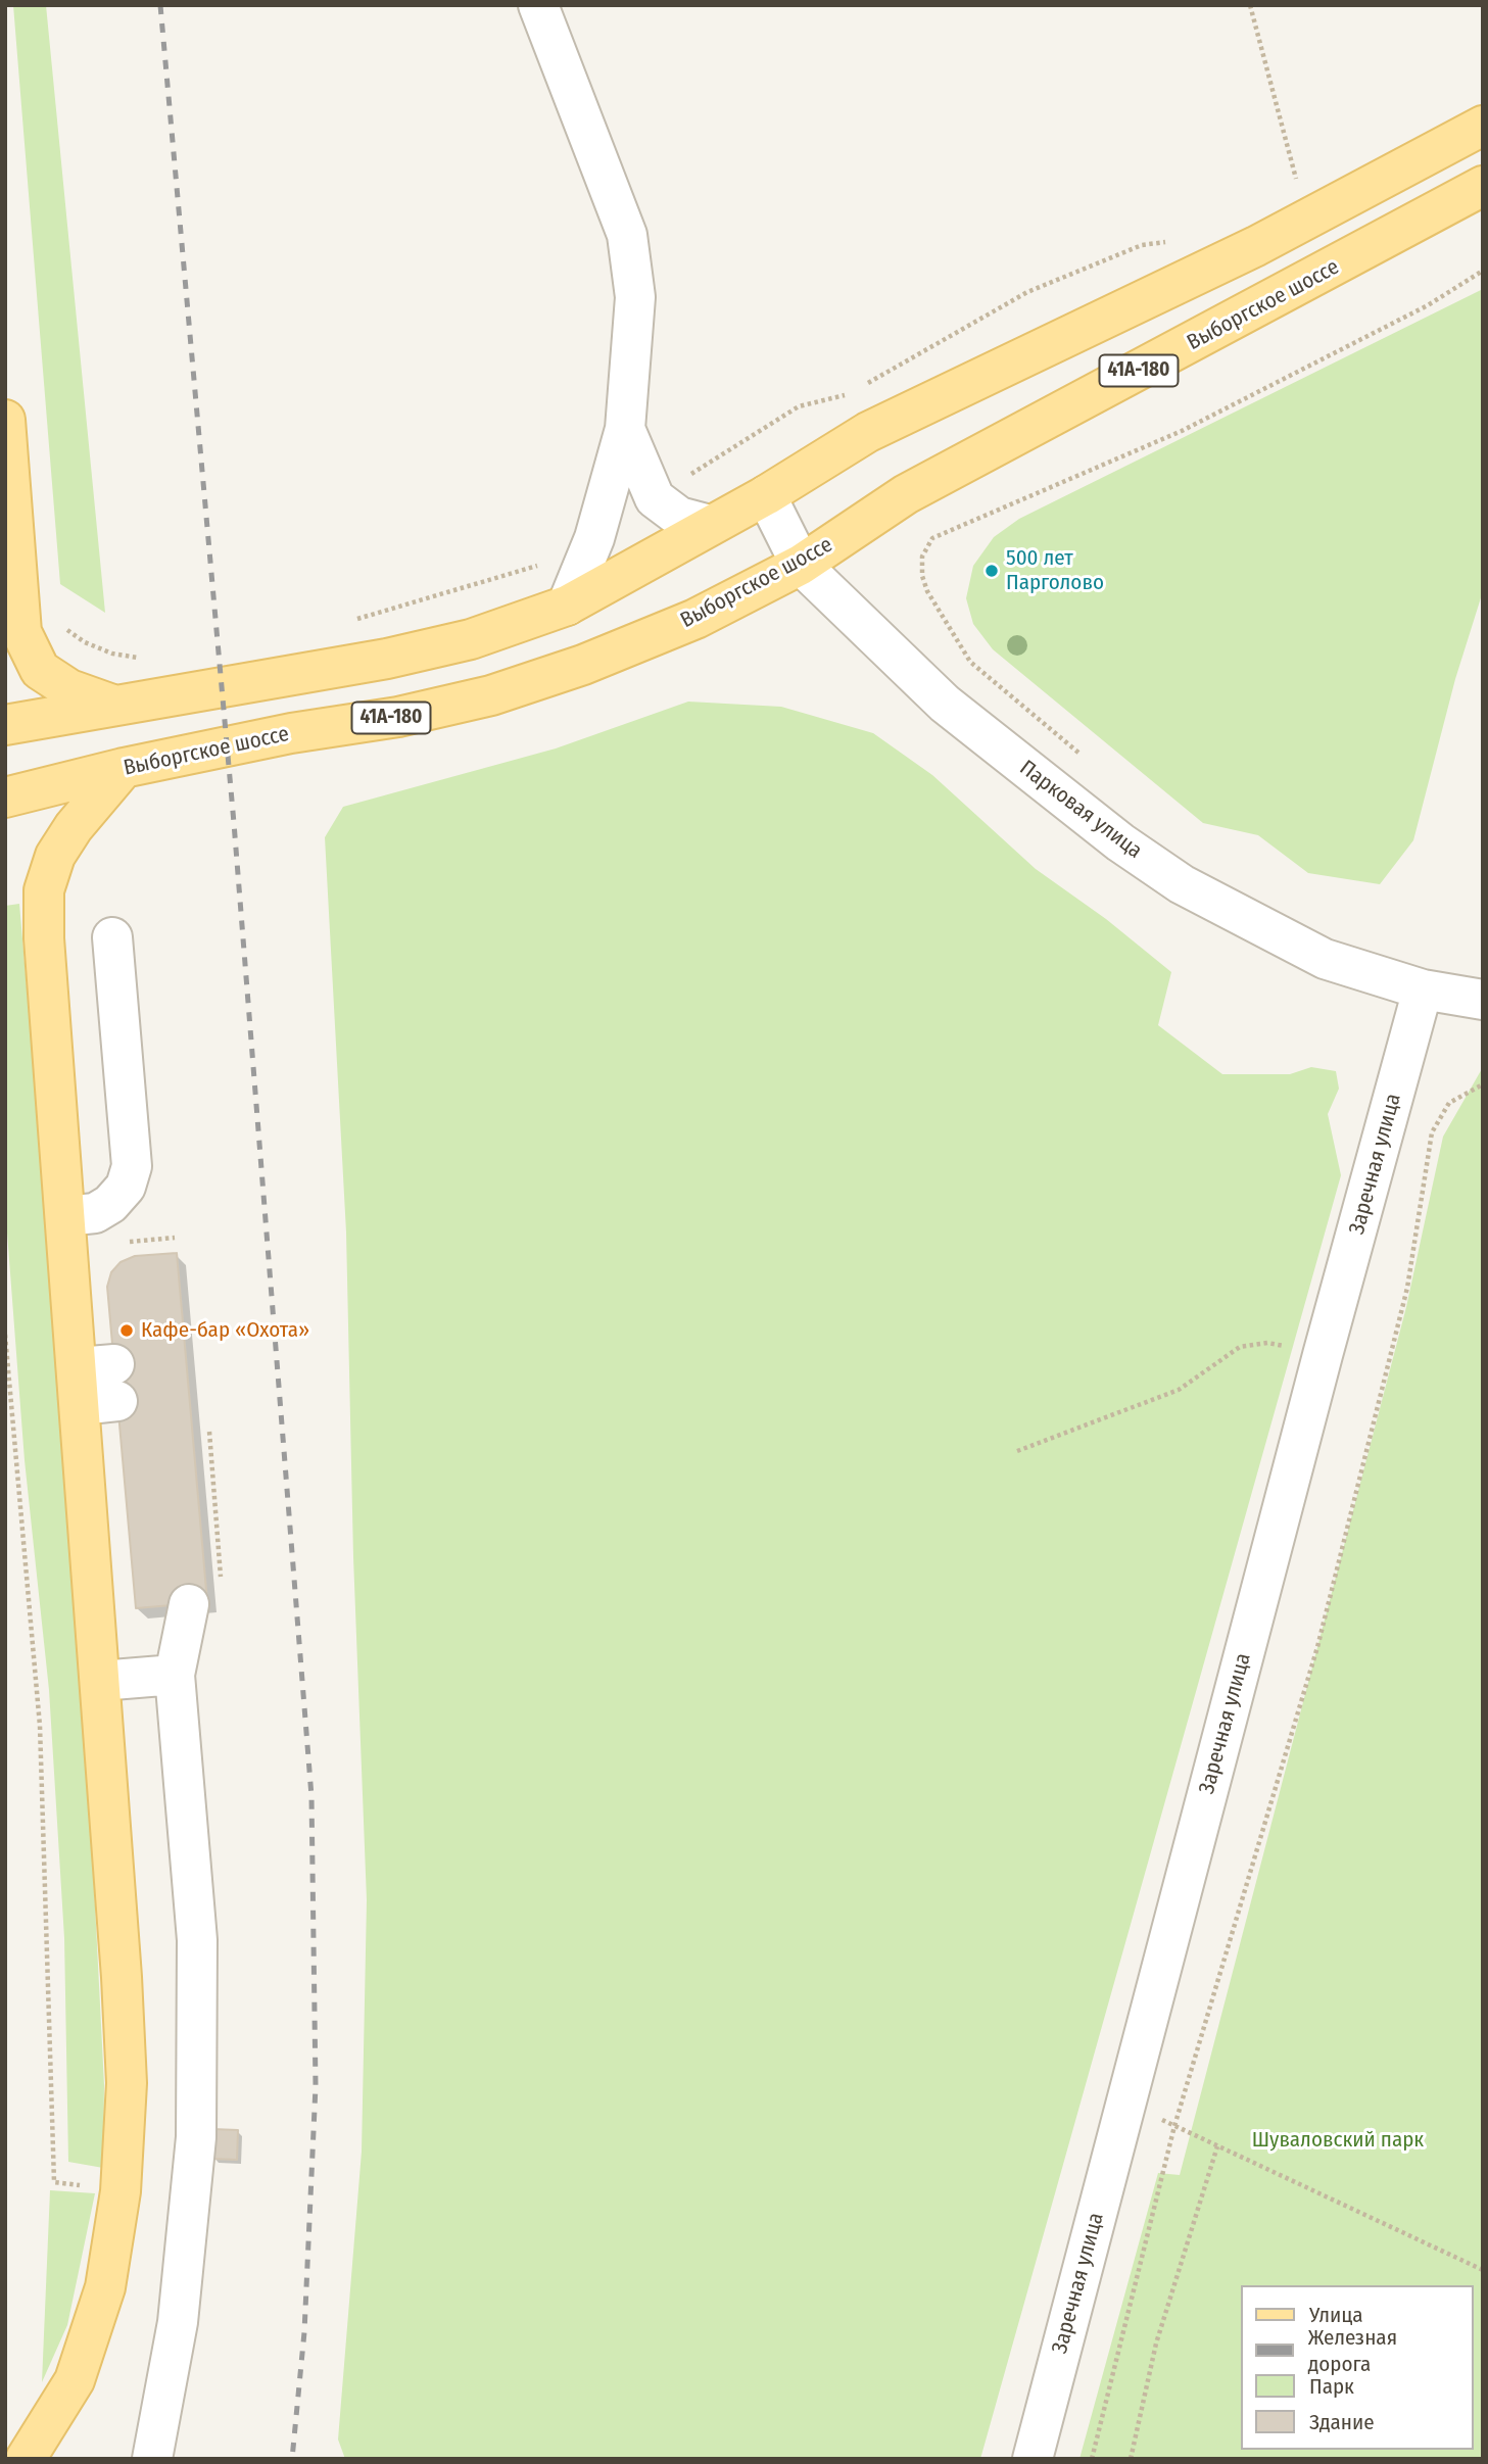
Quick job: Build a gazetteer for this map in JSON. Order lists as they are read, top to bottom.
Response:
{
  "streets": {
    "main road": ["Выборгское шоссе", "41А-180"],
    "street": ["Парковая улица", "Заречная улица"]
  },
  "crossings": [
    ["Выборгское шоссе", "Парковая улица"],
    ["41А-180", "Парковая улица"],
    ["Парковая улица", "Заречная улица"]
  ],
  "parks": ["Шуваловский парк"],
  "places": ["500 лет Парголово", "Кафе-бар «Охота»"],
  "legend": [
    "Улица",
    "Железная дорога",
    "Парк",
    "Здание"
  ]
}
